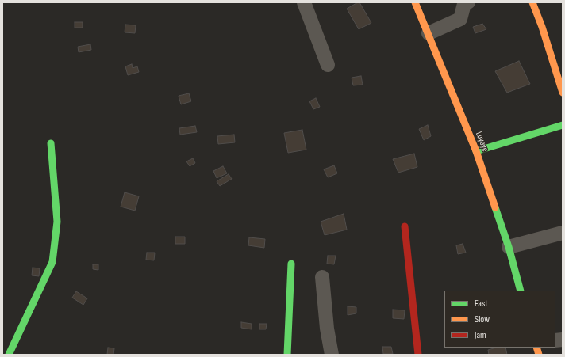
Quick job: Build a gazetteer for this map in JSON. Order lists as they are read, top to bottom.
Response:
{
  "streets": {
    "street": ["Luyeye"]
  },
  "legend": ["Fast", "Slow", "Jam"]
}
